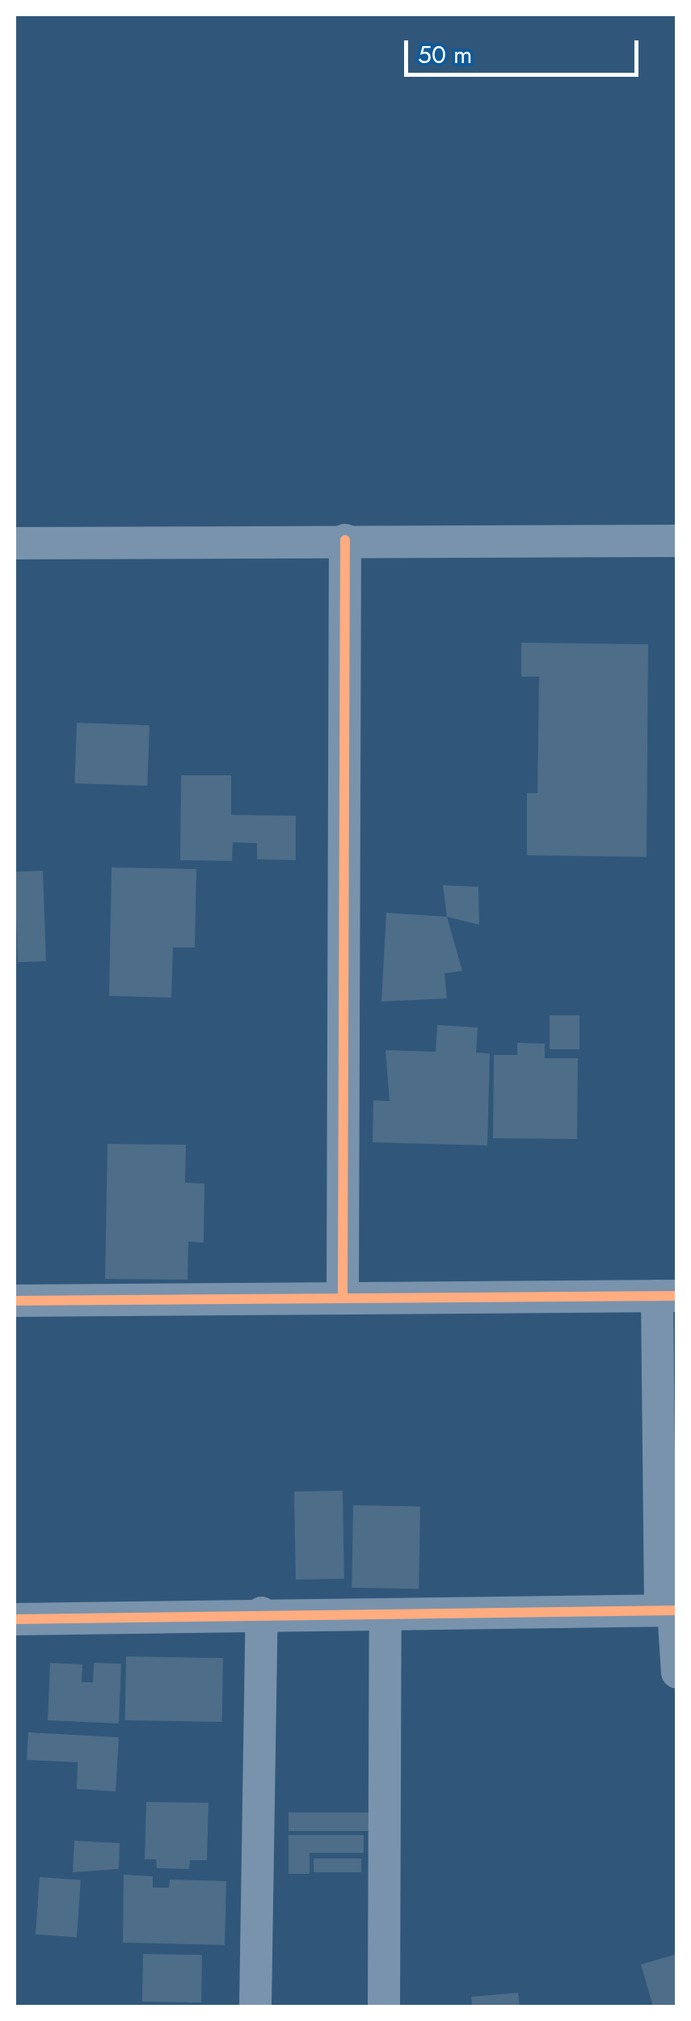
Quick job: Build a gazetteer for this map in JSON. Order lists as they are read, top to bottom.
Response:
{
  "scale_bar": "50 m"
}
